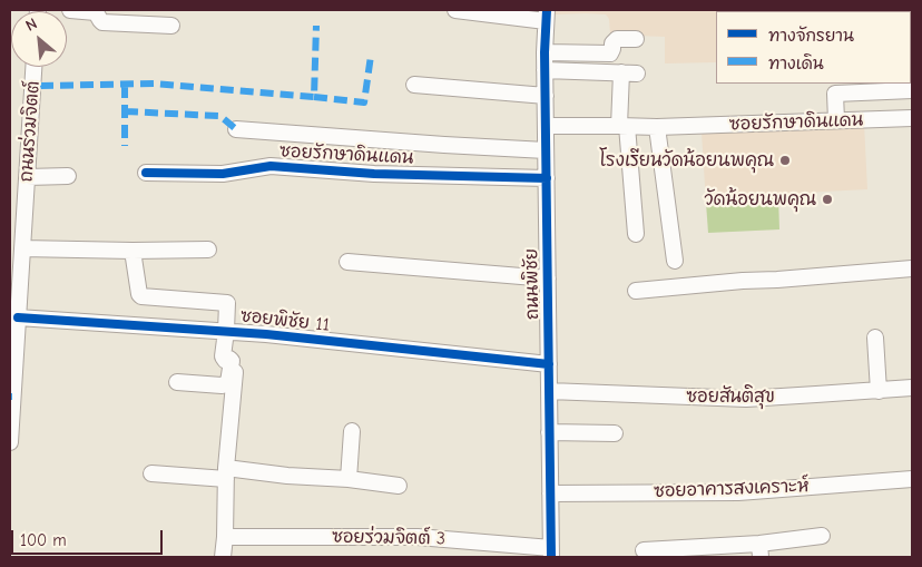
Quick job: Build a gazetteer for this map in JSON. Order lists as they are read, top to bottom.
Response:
{
  "streets": {
    "street": [
      "ซอยรักษาดินแดน",
      "ถนนร่วมจิตต์",
      "ถนนพิชัย",
      "ซอยพิชัย 11",
      "ซอยสันติสุข",
      "ซอยอาคารสงเคราะห์",
      "ซอยร่วมจิตต์ 3"
    ]
  },
  "crossings": [
    ["ซอยรักษาดินแดน", "ถนนพิชัย"],
    ["ถนนร่วมจิตต์", "ซอยพิชัย 11"],
    ["ถนนพิชัย", "ซอยพิชัย 11"],
    ["ถนนพิชัย", "ซอยสันติสุข"],
    ["ถนนพิชัย", "ซอยอาคารสงเคราะห์"],
    ["ถนนพิชัย", "ซอยร่วมจิตต์ 3"]
  ],
  "places": ["โรงเรียนวัดน้อยนพคุณ", "วัดน้อยนพคุณ"],
  "legend": ["ทางจักรยาน", "ทางเดิน"],
  "scale_bar": "100 m",
  "north": "top left"
}
